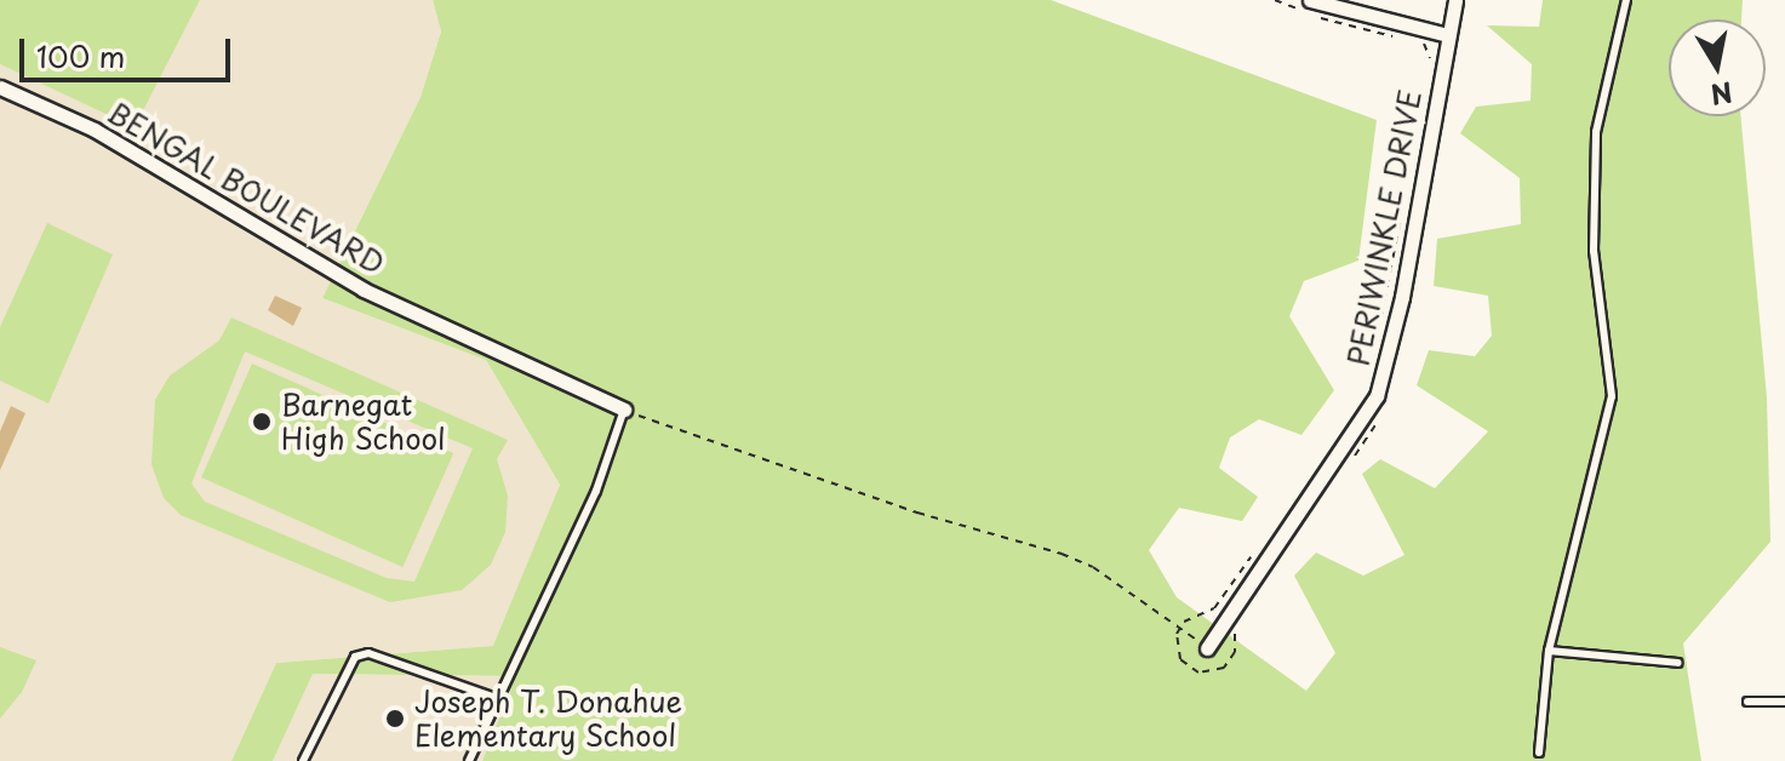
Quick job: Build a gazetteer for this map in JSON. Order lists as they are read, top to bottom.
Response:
{
  "streets": {
    "street": ["BENGAL BOULEVARD", "PERIWINKLE DRIVE"]
  },
  "places": ["Barnegat High School", "Joseph T. Donahue Elementary School"],
  "scale_bar": "100 m",
  "north": "bottom"
}
